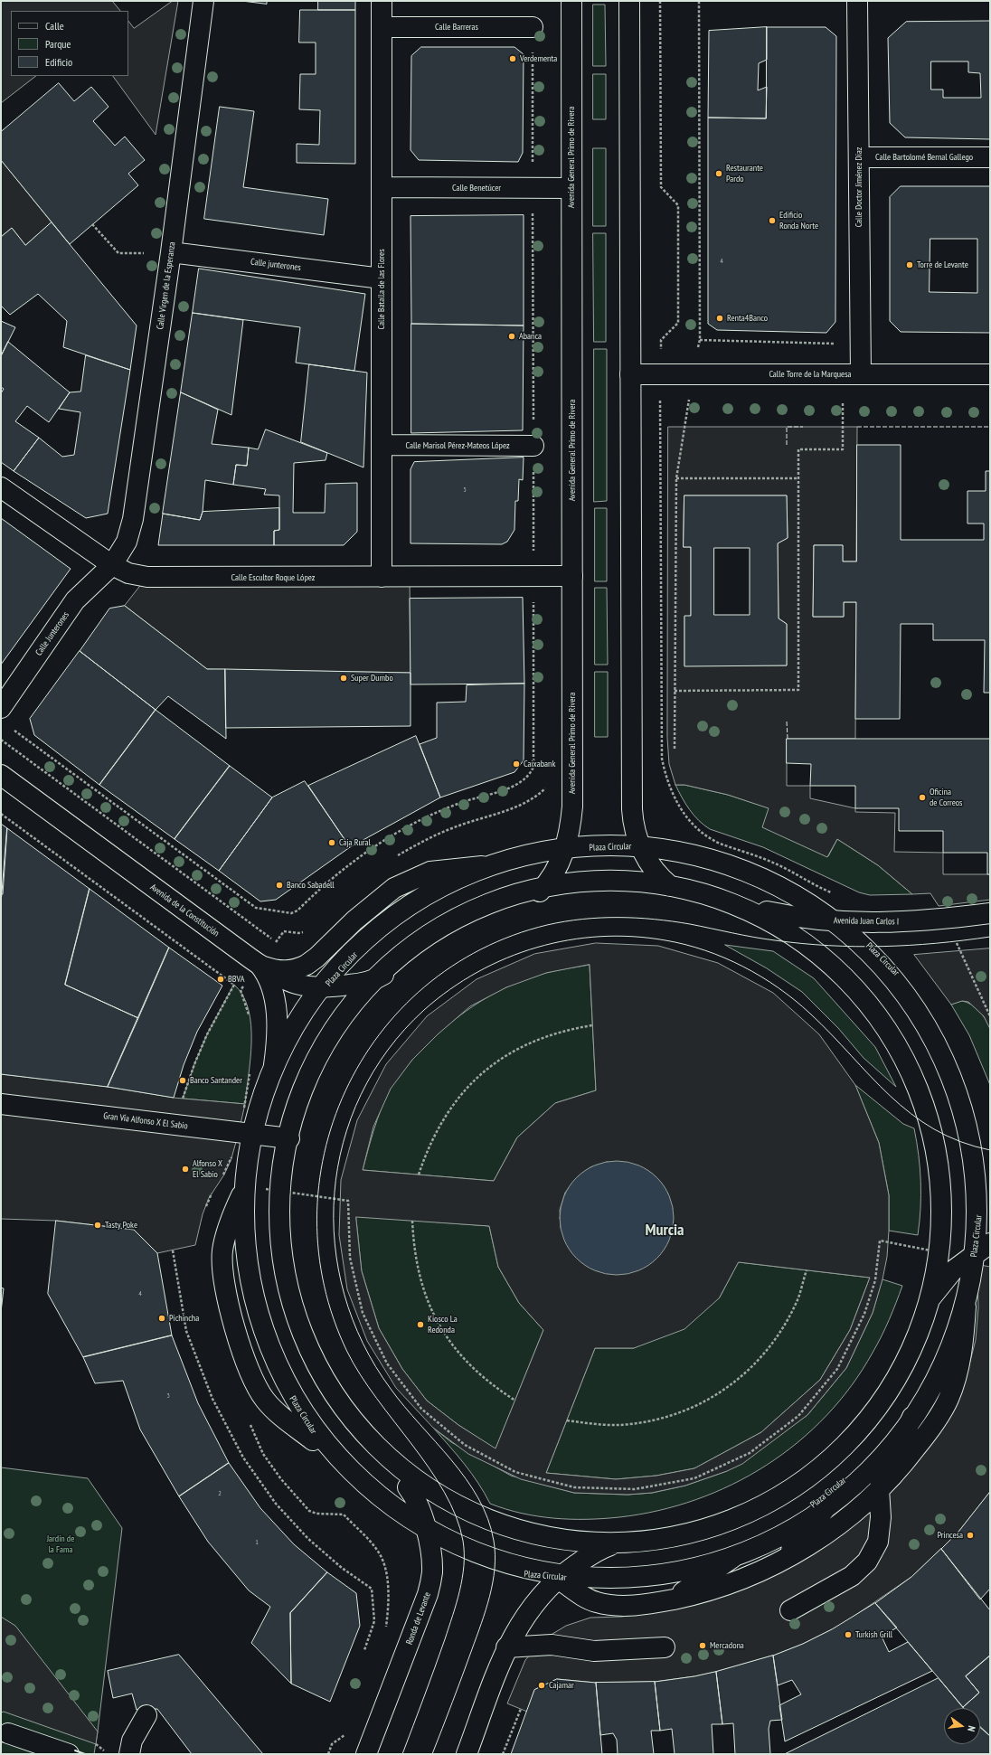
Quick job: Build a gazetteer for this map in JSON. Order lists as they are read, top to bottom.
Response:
{
  "streets": {
    "main road": [
      "Calle Barreras",
      "Avenida General Primo de Rivera",
      "Calle Bartolomé Bernal Gallego",
      "Calle Doctor Jiménez Díaz",
      "Calle Benetúcer",
      "Calle junterones",
      "Calle Virgen de la Esperanza",
      "Calle Batalla de las Flores",
      "Calle Torre de la Marquesa",
      "Calle Marisol Pérez-Mateos López",
      "Calle Escultor Roque López",
      "Calle Junterones",
      "Plaza Circular",
      "Avenida de la Constitución",
      "Avenida Juan Carlos I",
      "Gran Vía Alfonso X El Sabio",
      "Ronda de Levante"
    ]
  },
  "crossings": [
    ["Calle Barreras", "Calle Batalla de las Flores"],
    ["Avenida General Primo de Rivera", "Calle Benetúcer"],
    ["Avenida General Primo de Rivera", "Calle Escultor Roque López"],
    ["Avenida General Primo de Rivera", "Plaza Circular"],
    ["Calle Bartolomé Bernal Gallego", "Calle Doctor Jiménez Díaz"],
    ["Calle Doctor Jiménez Díaz", "Calle Torre de la Marquesa"],
    ["Calle Benetúcer", "Calle Batalla de las Flores"],
    ["Calle junterones", "Calle Virgen de la Esperanza"],
    ["Calle junterones", "Calle Batalla de las Flores"],
    ["Calle Virgen de la Esperanza", "Calle Escultor Roque López"],
    ["Calle Virgen de la Esperanza", "Calle Junterones"],
    ["Calle Batalla de las Flores", "Calle Marisol Pérez-Mateos López"],
    ["Calle Batalla de las Flores", "Calle Escultor Roque López"],
    ["Calle Escultor Roque López", "Calle Junterones"],
    ["Plaza Circular", "Avenida de la Constitución"],
    ["Plaza Circular", "Avenida Juan Carlos I"],
    ["Plaza Circular", "Gran Vía Alfonso X El Sabio"],
    ["Plaza Circular", "Ronda de Levante"]
  ],
  "districts": ["Murcia"],
  "parks": ["Jardín de la Fama"],
  "places": [
    "Verdementa",
    "Restaurante Pardo",
    "Edificio Ronda Norte",
    "Torre de Levante",
    "Renta4Banco",
    "Abanca",
    "Super Dumbo",
    "Caixabank",
    "Oficina de Correos",
    "Caja Rural",
    "Banco Sabadell",
    "BBVA",
    "Banco Santander",
    "Alfonso X El Sabio",
    "Tasty Poke",
    "Pichincha",
    "Kiosco La Redonda",
    "Princesa",
    "Turkish Grill",
    "Mercadona",
    "Cajamar"
  ],
  "house_numbers": [
    "4",
    "5",
    "4",
    "3",
    "2",
    "1"
  ],
  "legend": ["Calle", "Parque", "Edificio"],
  "north": "right"
}
